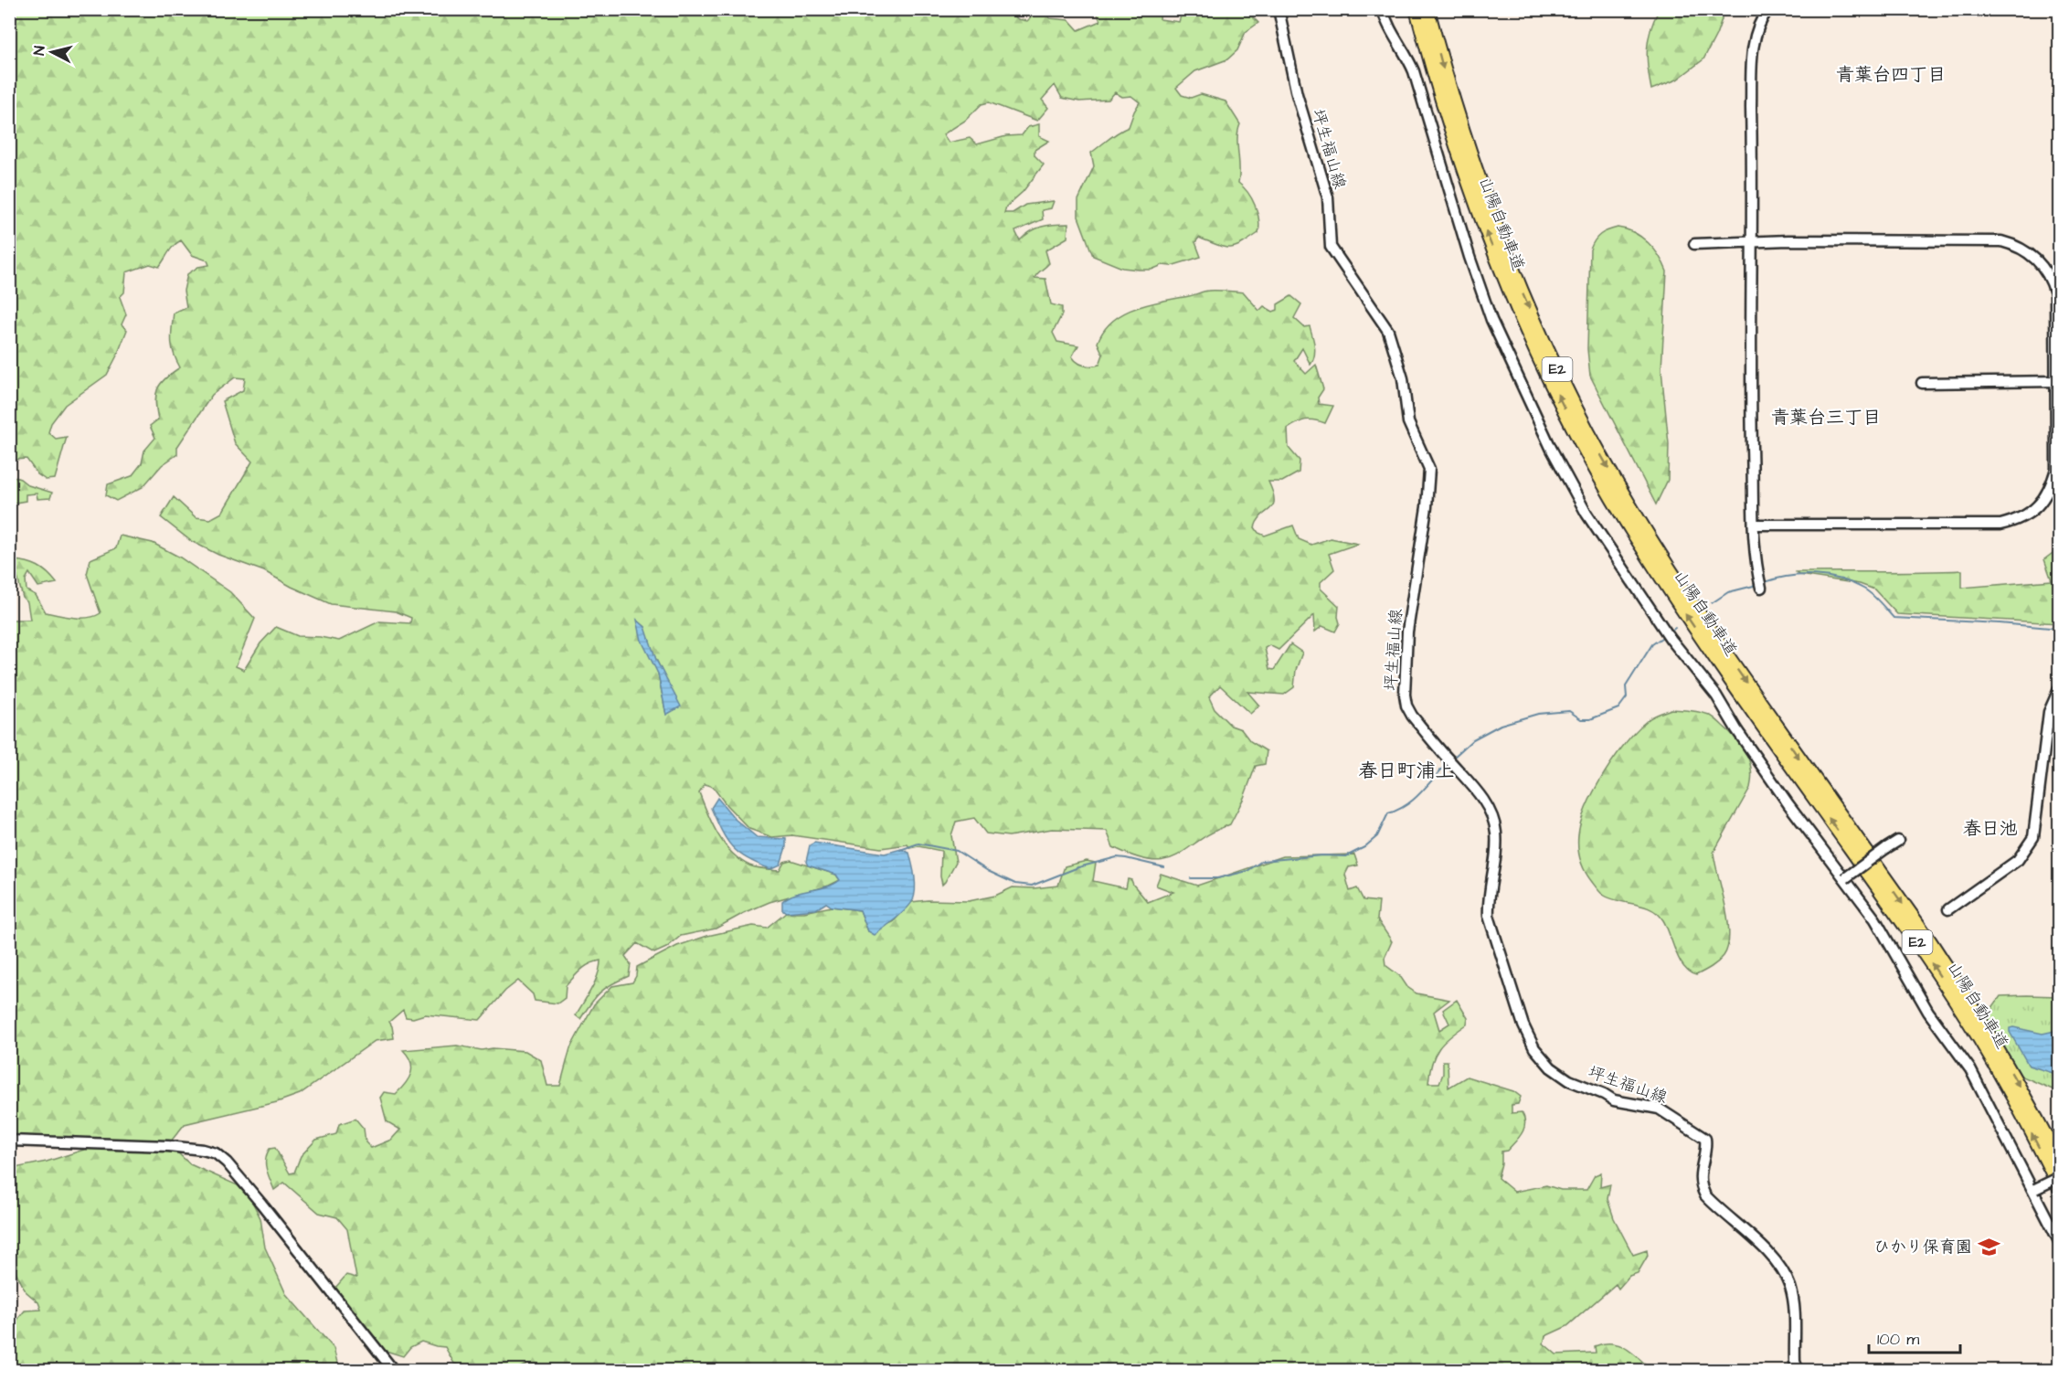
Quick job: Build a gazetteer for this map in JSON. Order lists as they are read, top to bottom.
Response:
{
  "streets": {
    "highway": ["山陽自動車道", "E2"],
    "street": ["坪生福山線"]
  },
  "districts": [
    "青葉台四丁目",
    "青葉台三丁目",
    "春日町浦上",
    "春日池"
  ],
  "places": {
    "school or university": ["ひかり保育園"]
  },
  "scale_bar": "100 m",
  "north": "left"
}
